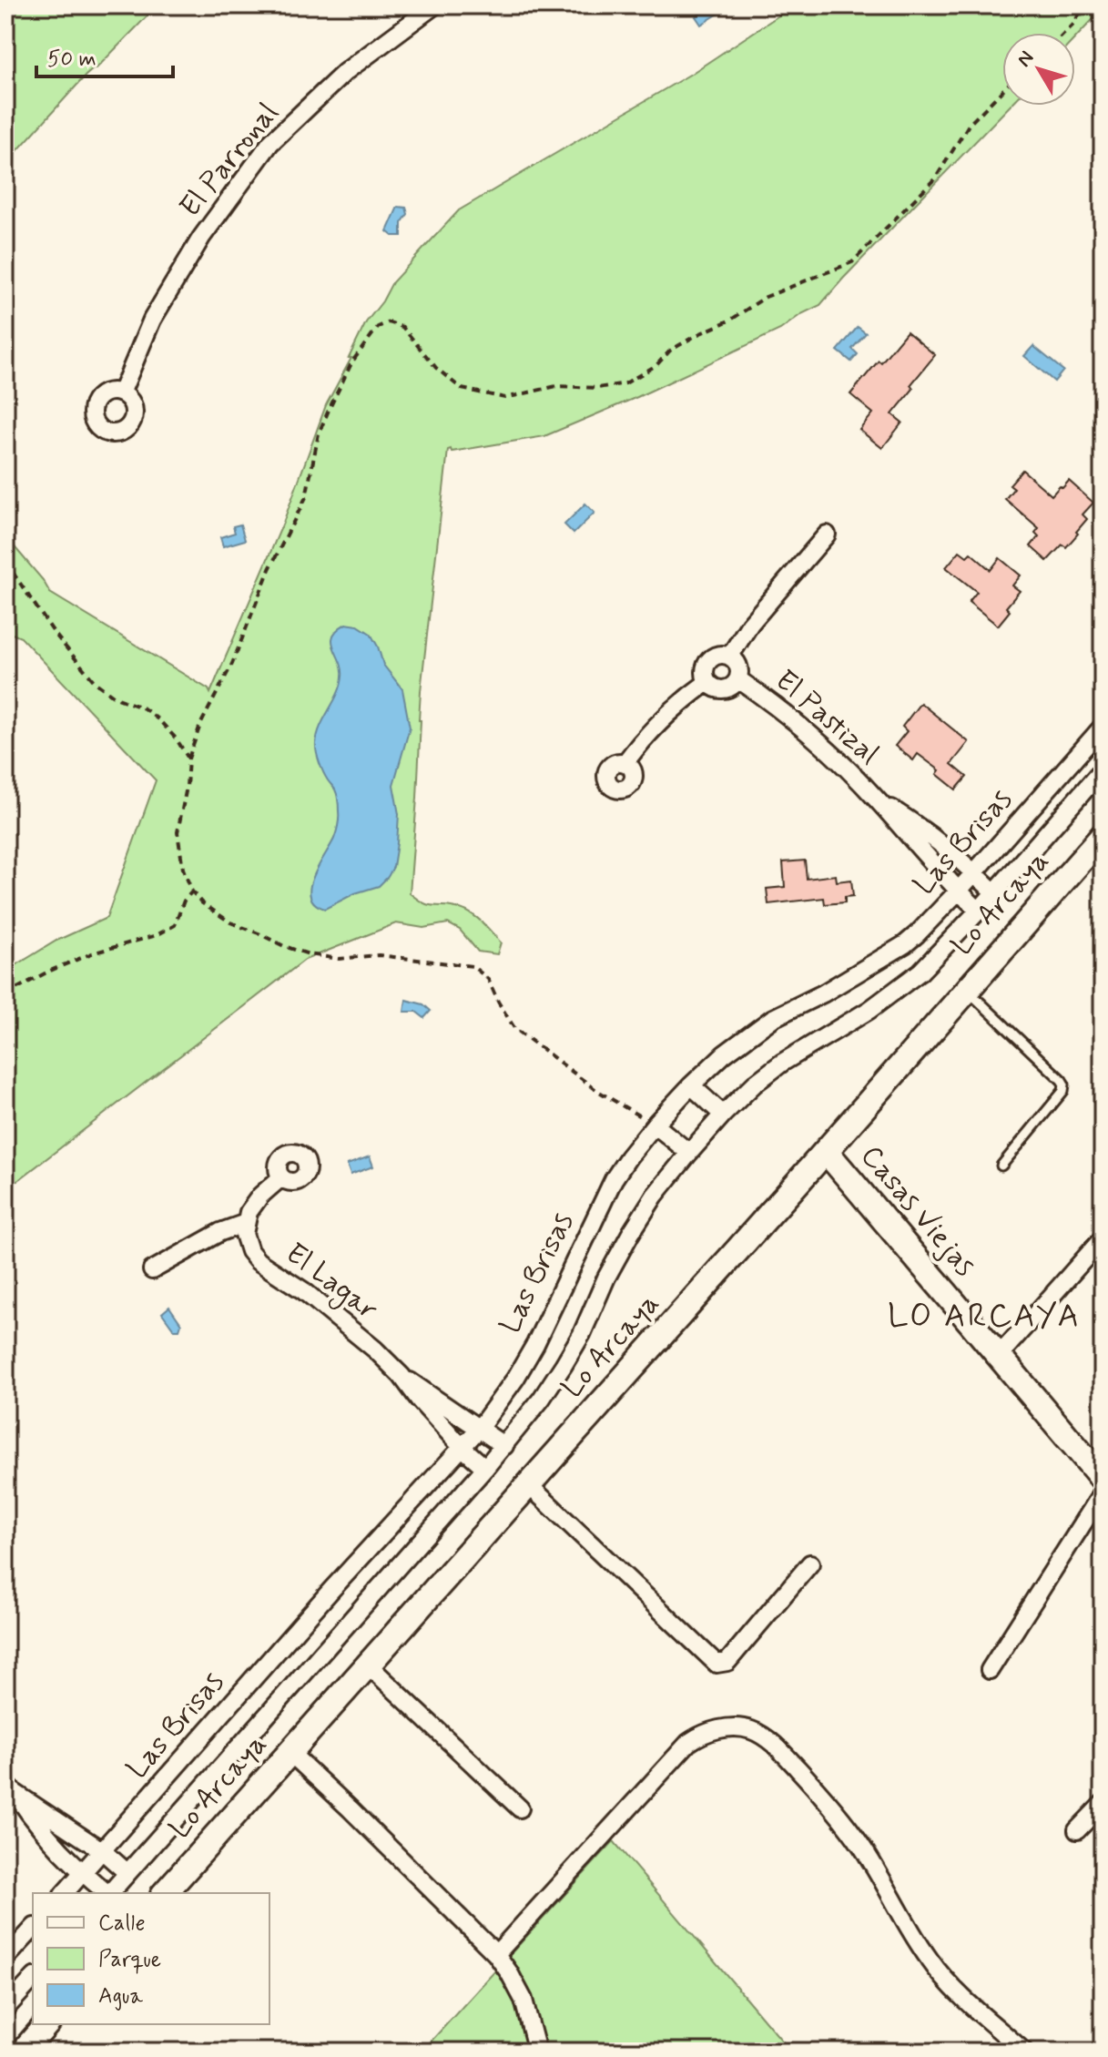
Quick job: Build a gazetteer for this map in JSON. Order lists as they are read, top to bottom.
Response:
{
  "streets": {
    "street": [
      "El Parronal",
      "El Pastizal",
      "Las Brisas",
      "Lo Arcaya",
      "Casas Viejas",
      "El Lagar"
    ]
  },
  "crossings": [
    ["Lo Arcaya", "Casas Viejas"]
  ],
  "districts": ["LO ARCAYA"],
  "legend": ["Calle", "Parque", "Agua"],
  "scale_bar": "50 m",
  "north": "top left"
}
